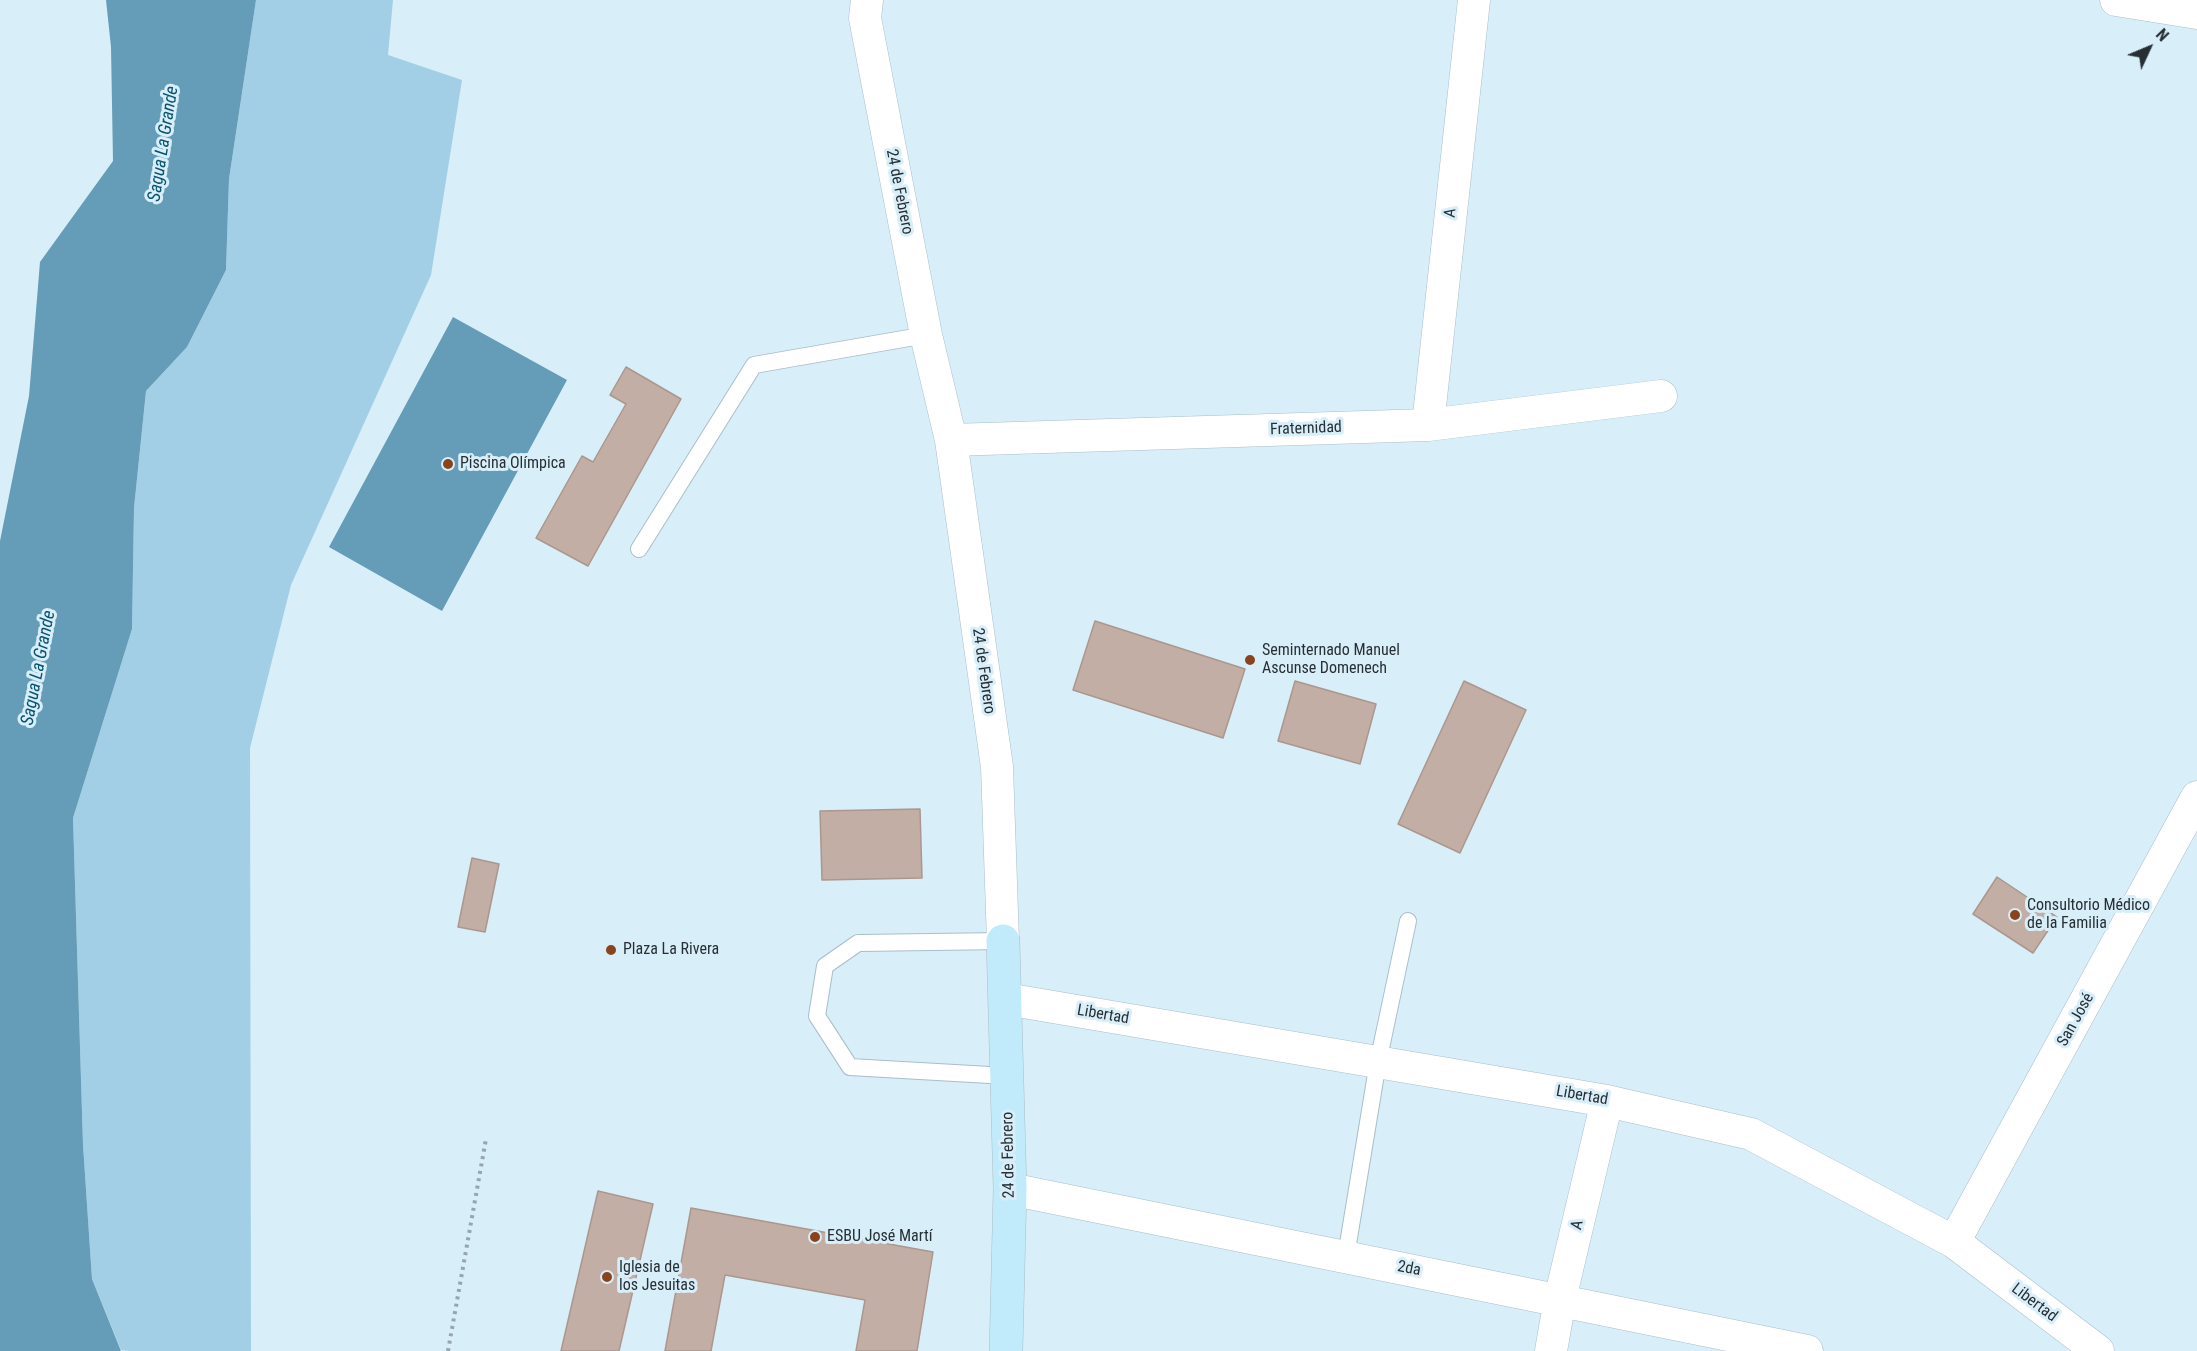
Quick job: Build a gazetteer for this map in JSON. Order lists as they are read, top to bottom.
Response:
{
  "streets": {
    "street": [
      "24 de Febrero",
      "A",
      "Fraternidad",
      "Libertad",
      "San José",
      "2da"
    ]
  },
  "crossings": [
    ["24 de Febrero", "Fraternidad"],
    ["24 de Febrero", "Libertad"],
    ["24 de Febrero", "2da"],
    ["A", "Fraternidad"],
    ["A", "Libertad"],
    ["A", "2da"],
    ["Libertad", "San José"]
  ],
  "water": ["Sagua La Grande"],
  "places": [
    "Piscina Olímpica",
    "Seminternado Manuel Ascunse Domenech",
    "Consultorio Médico de la Familia",
    "Plaza La Rivera",
    "ESBU José Martí",
    "Iglesia de los Jesuitas"
  ],
  "north": "top right"
}
